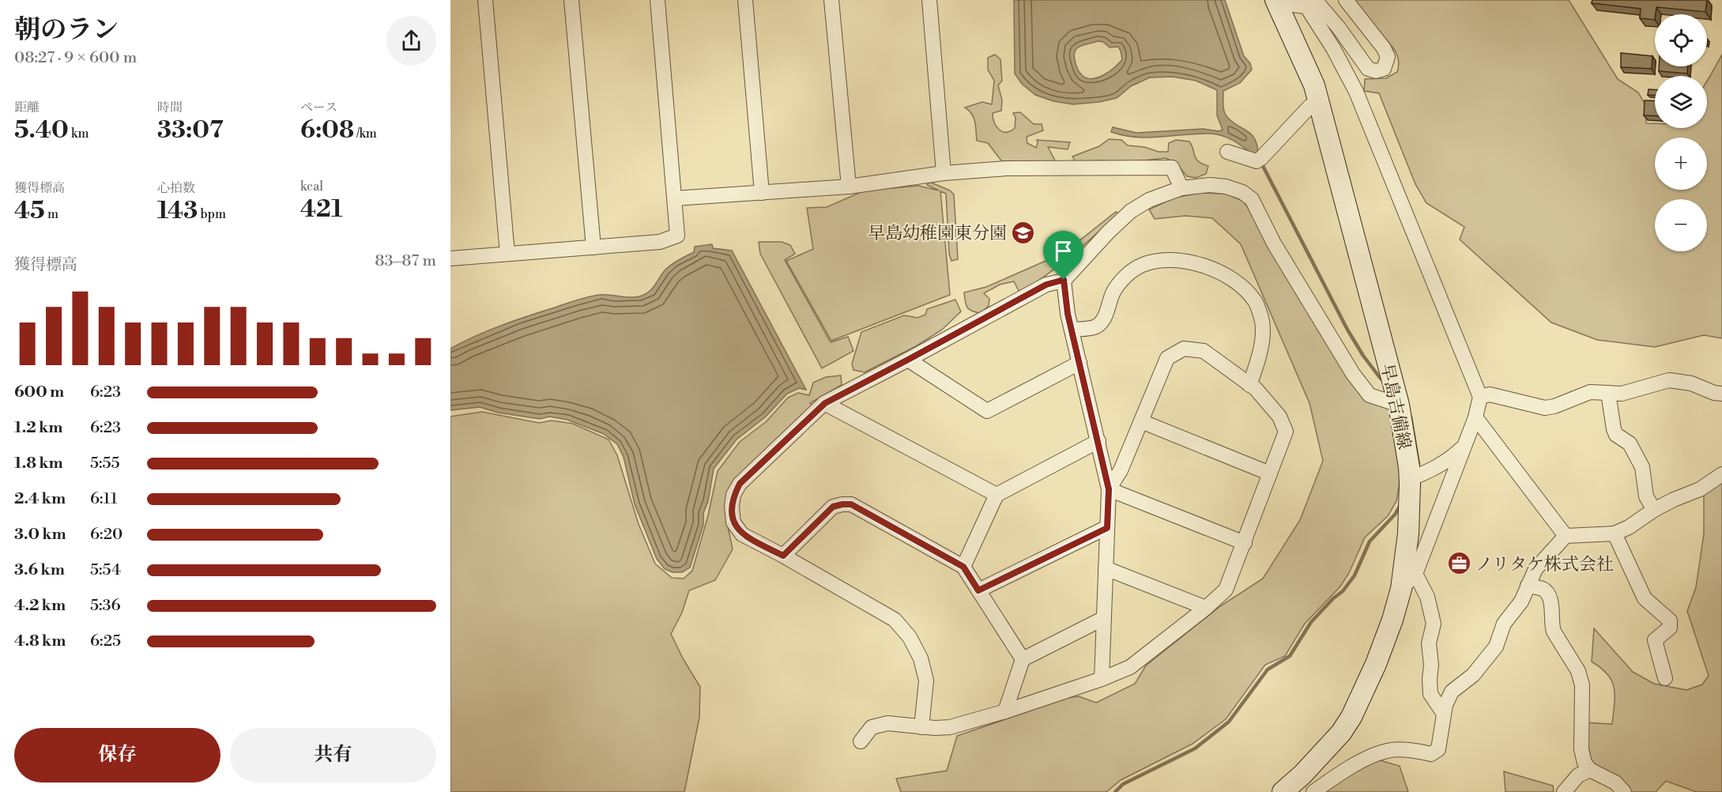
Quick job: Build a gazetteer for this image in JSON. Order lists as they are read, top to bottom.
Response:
{
  "streets": {
    "main road": ["早島吉備線"]
  },
  "places": {
    "school or university": ["早島幼稚園東分園"],
    "office": ["ノリタケ株式会社"]
  },
  "page": {
    "heading": ["朝のラン", "08:27 · 9 × 600 m"],
    "map_buttons": ["+", "−"],
    "stats": [
      ["距離", "5.40 km"],
      ["時間", "33:07"],
      ["ペース", "6:08 /km"],
      ["獲得標高", "45 m"],
      ["心拍数", "143 bpm"],
      ["kcal", "421"]
    ],
    "chart": ["獲得標高", "83–87 m"],
    "list": [
      {
        "name": "600 m",
        "note": "6:23"
      },
      {
        "name": "1.2 km",
        "note": "6:23"
      },
      {
        "name": "1.8 km",
        "note": "5:55"
      },
      {
        "name": "2.4 km",
        "note": "6:11"
      },
      {
        "name": "3.0 km",
        "note": "6:20"
      },
      {
        "name": "3.6 km",
        "note": "5:54"
      },
      {
        "name": "4.2 km",
        "note": "5:36"
      },
      {
        "name": "4.8 km",
        "note": "6:25"
      }
    ],
    "buttons": ["保存", "共有"]
  }
}
